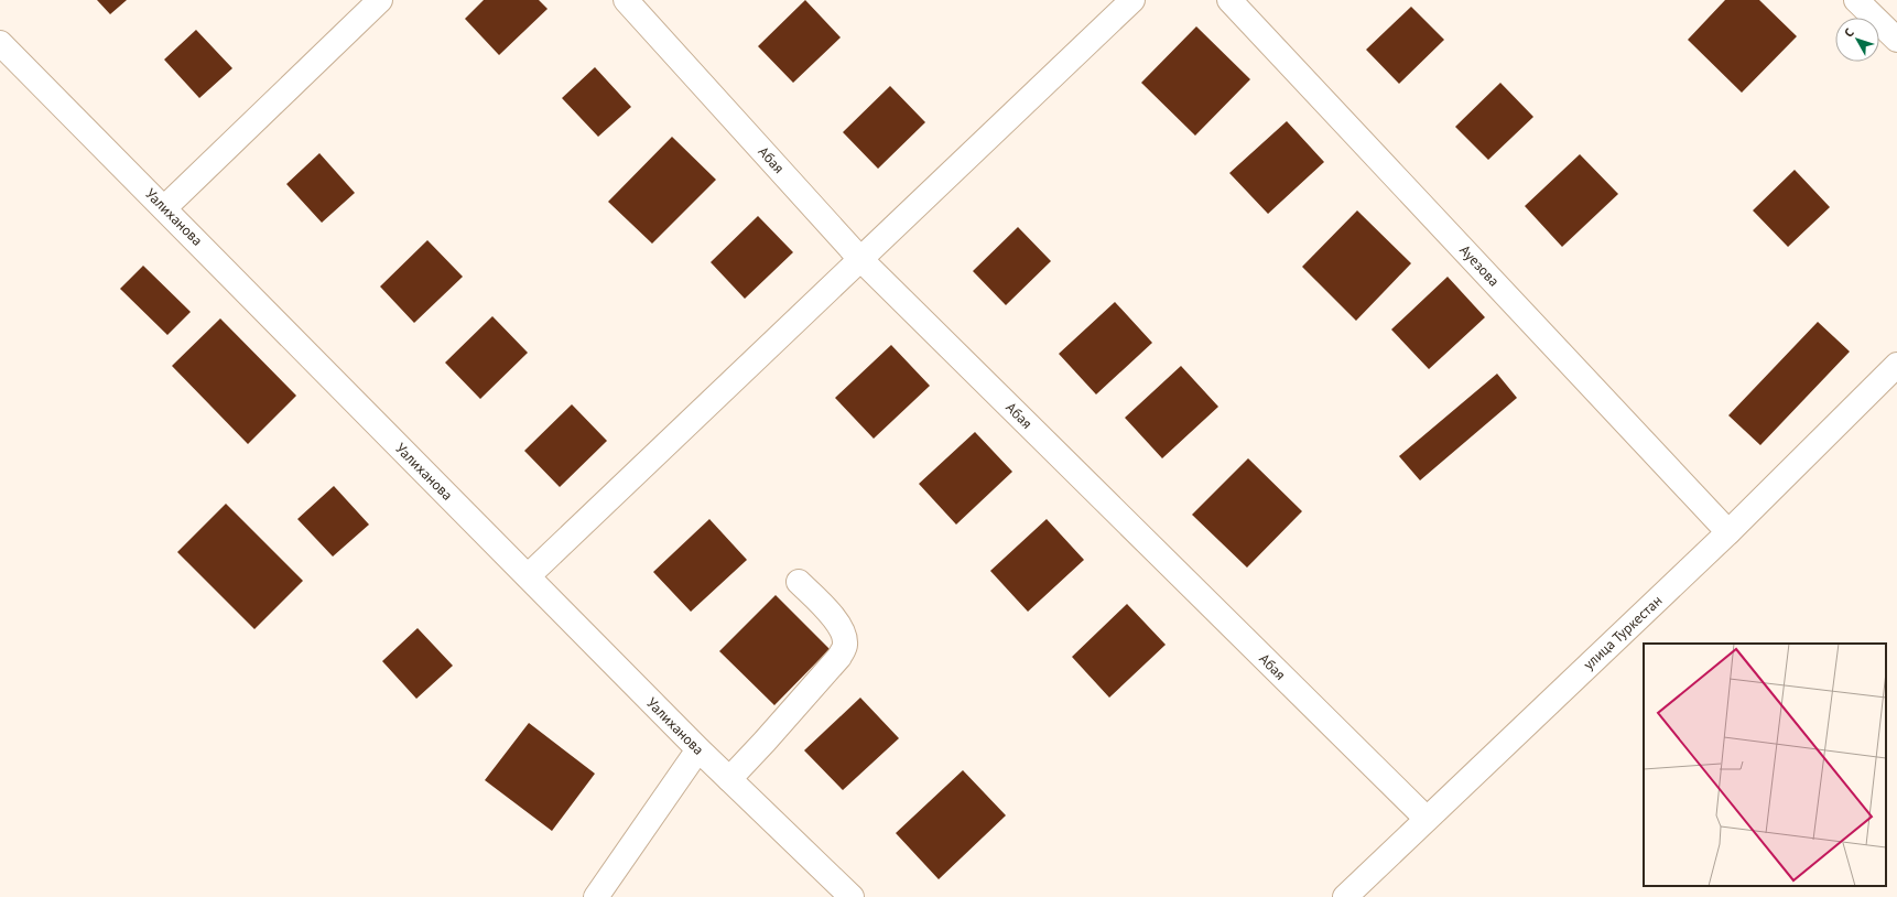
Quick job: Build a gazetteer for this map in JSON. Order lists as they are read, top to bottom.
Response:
{
  "streets": {
    "street": [
      "Абая",
      "Уалиханова",
      "Ауезова",
      "улица Туркестан"
    ]
  },
  "crossings": [
    ["Абая", "улица Туркестан"],
    ["Ауезова", "улица Туркестан"]
  ],
  "north": "top left"
}
